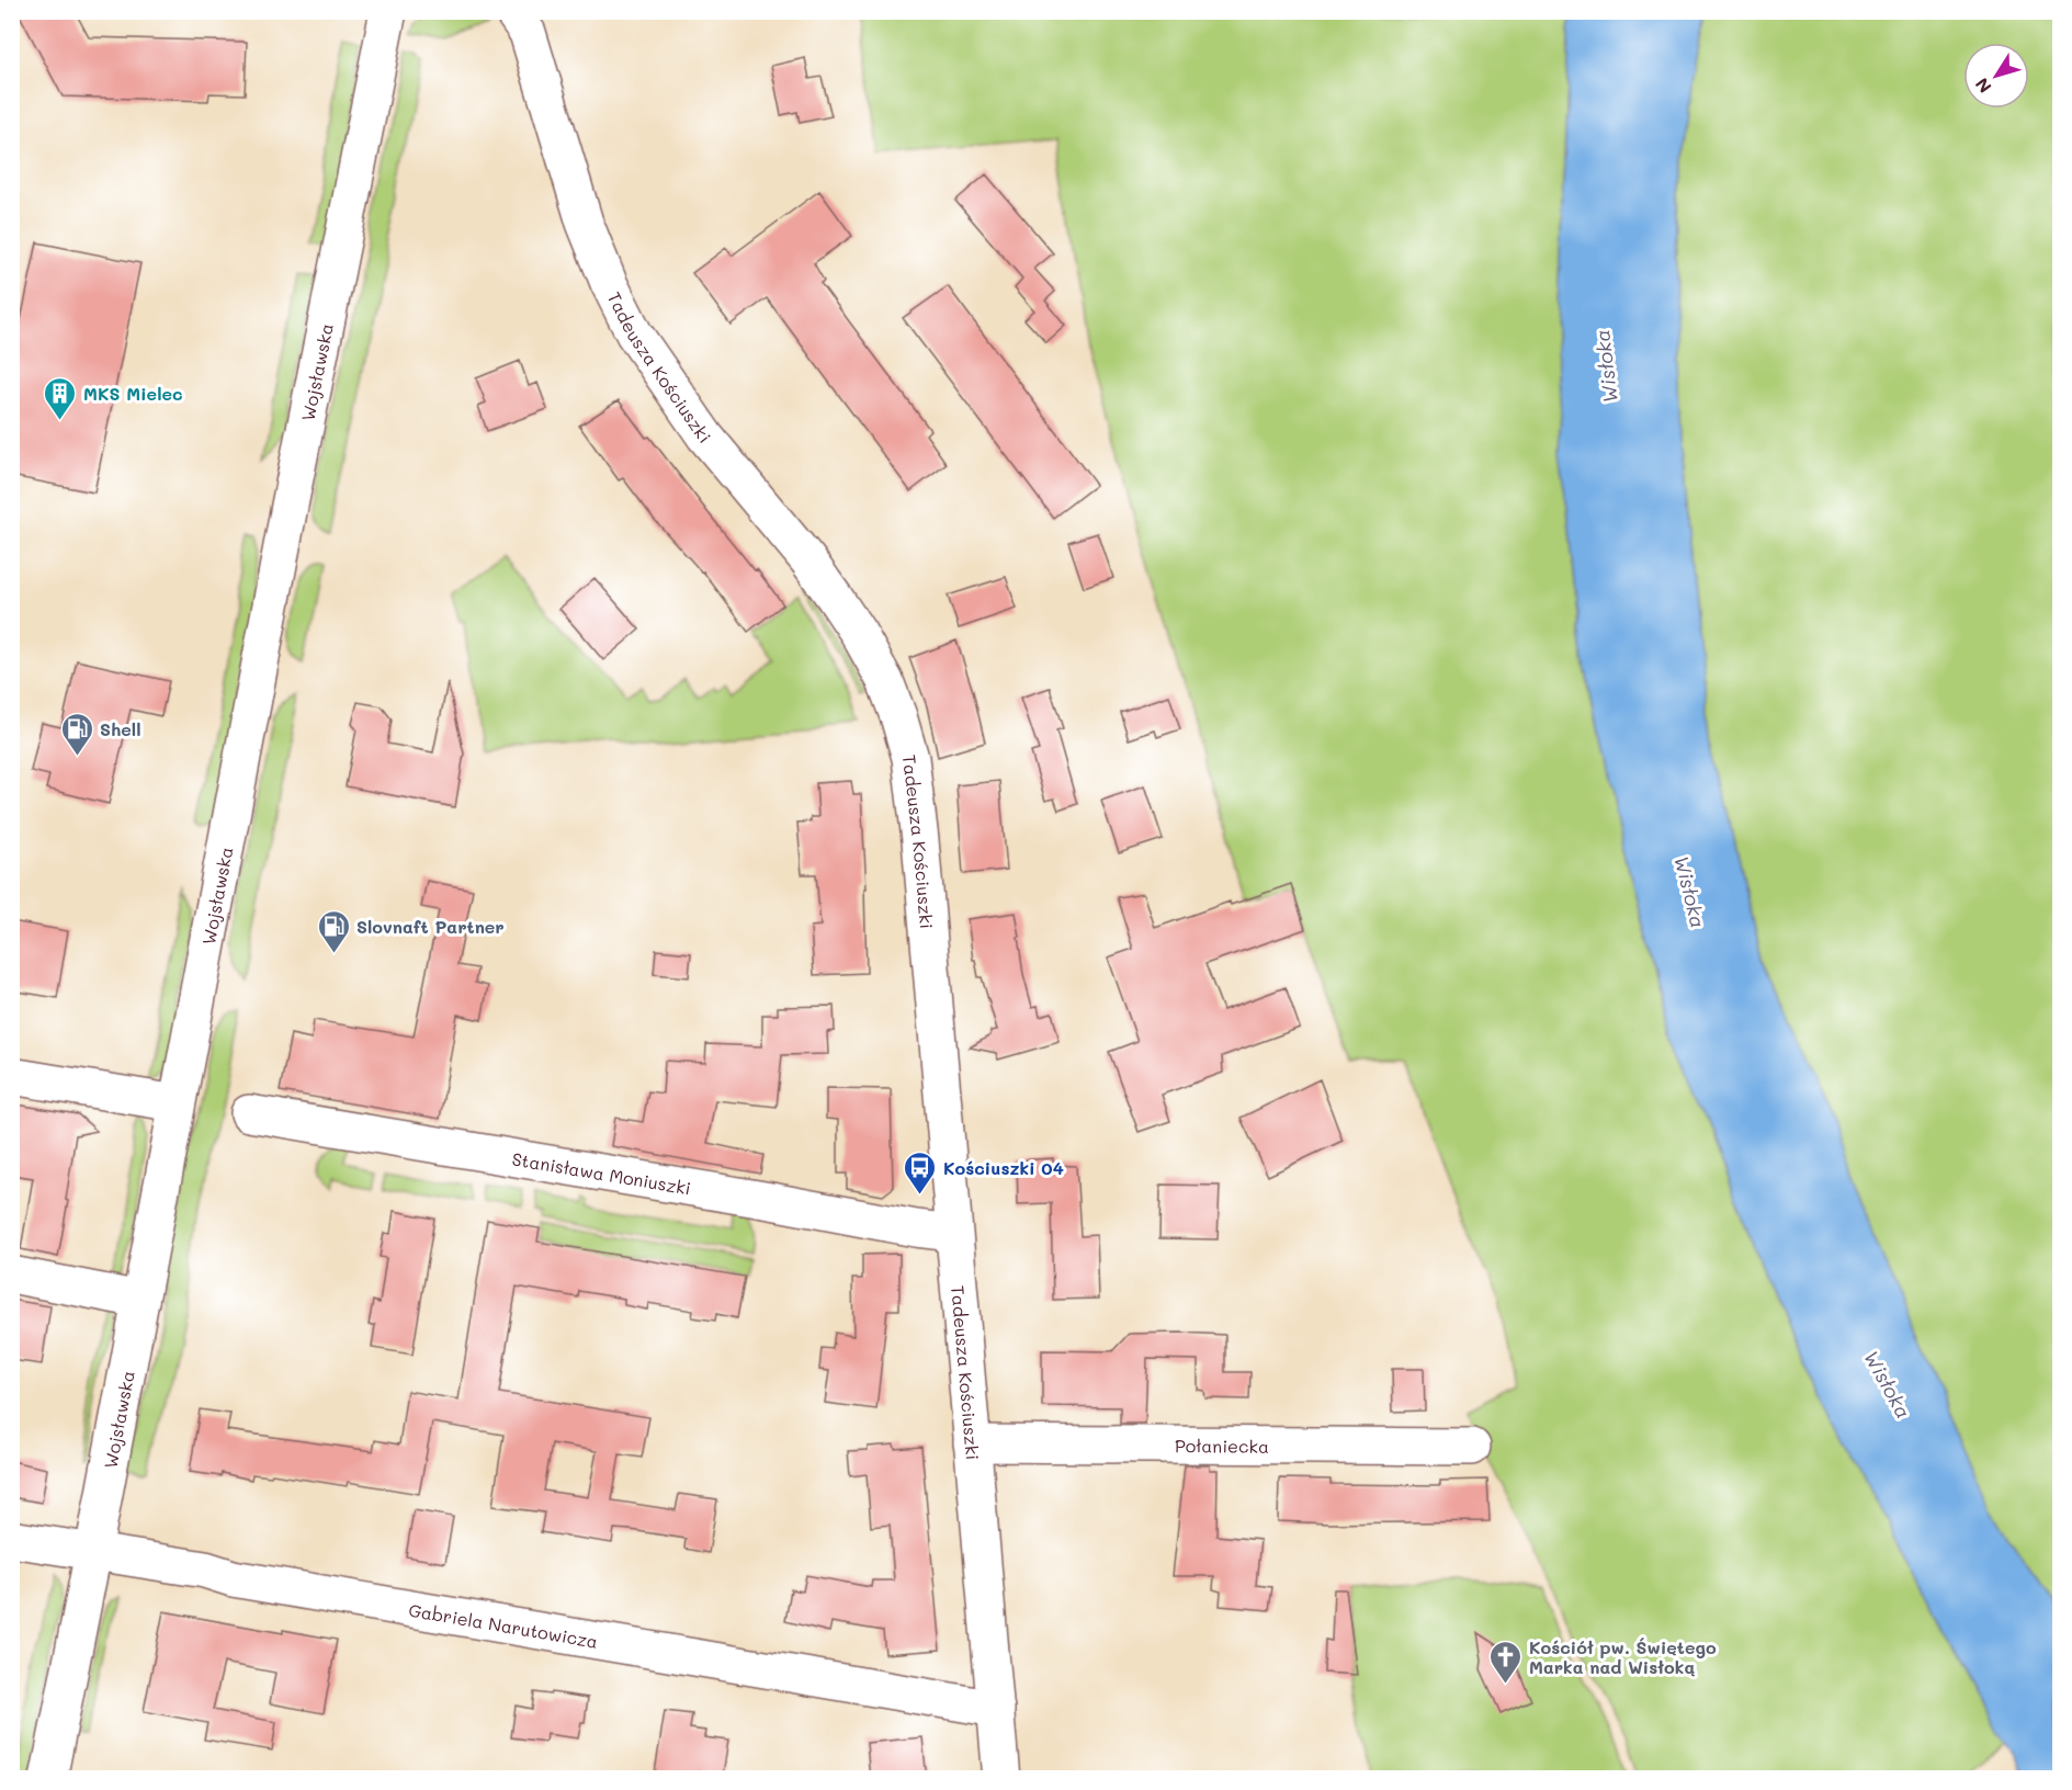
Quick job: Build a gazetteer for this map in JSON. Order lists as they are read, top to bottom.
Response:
{
  "streets": {
    "street": [
      "Tadeusza Kościuszki",
      "Wojsławska",
      "Stanisława Moniuszki",
      "Połaniecka",
      "Gabriela Narutowicza"
    ]
  },
  "crossings": [
    ["Tadeusza Kościuszki", "Stanisława Moniuszki"],
    ["Tadeusza Kościuszki", "Połaniecka"],
    ["Tadeusza Kościuszki", "Gabriela Narutowicza"],
    ["Wojsławska", "Gabriela Narutowicza"]
  ],
  "water": ["Wisłoka"],
  "places": {
    "building": ["MKS Mielec"],
    "fuel station": ["Shell", "Slovnaft Partner"],
    "bus stop": ["Kościuszki 04"],
    "church": ["Kościół pw. Świętego Marka nad Wisłoką"]
  },
  "north": "bottom left"
}
